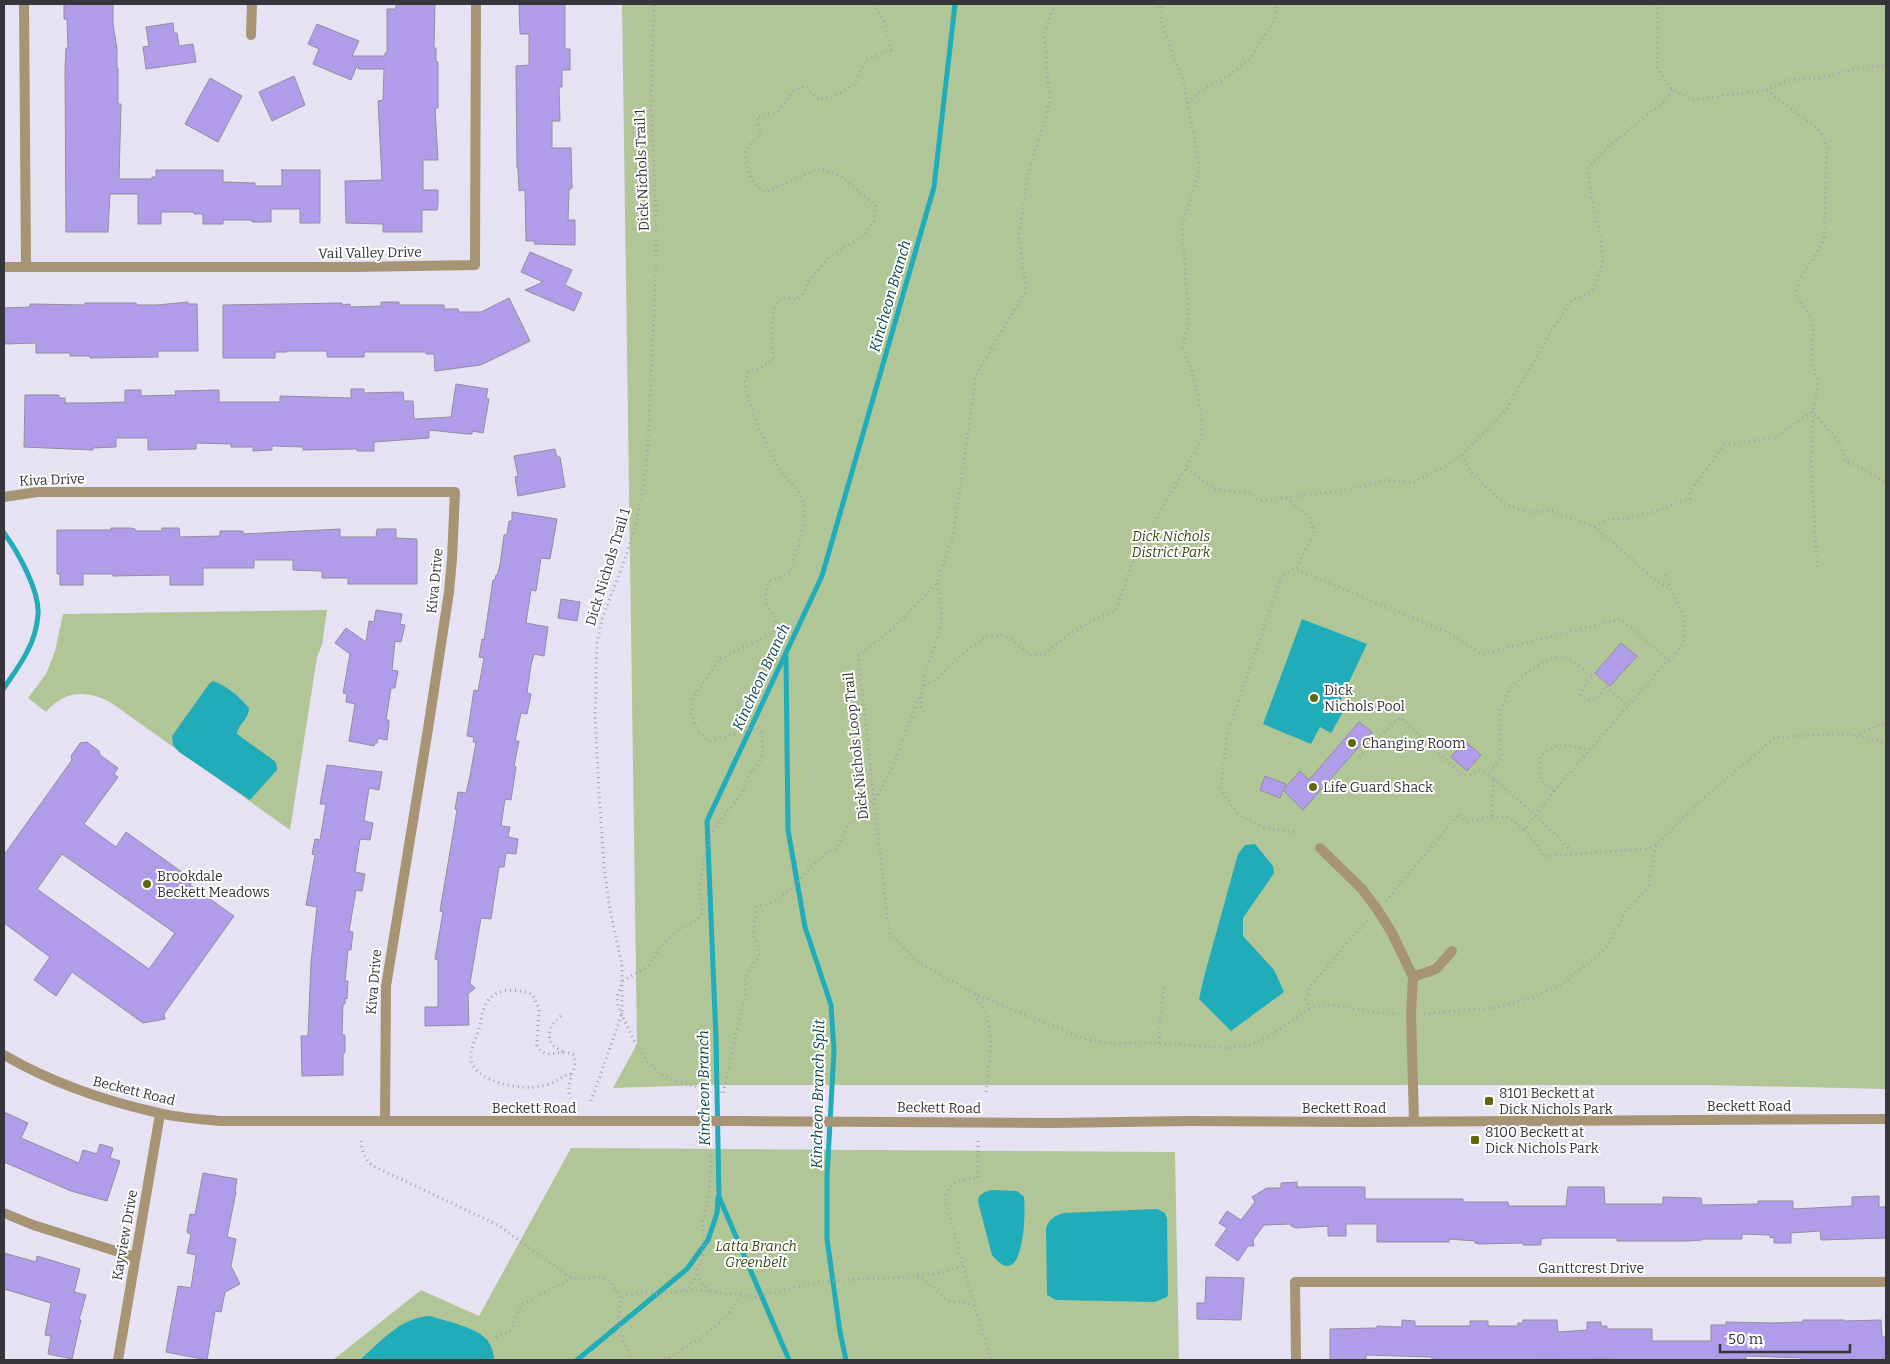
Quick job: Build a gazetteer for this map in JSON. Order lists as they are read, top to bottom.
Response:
{
  "streets": {
    "street": [
      "Vail Valley Drive",
      "Kiva Drive",
      "Beckett Road",
      "Kayview Drive",
      "Ganttcrest Drive"
    ],
    "path": ["Dick Nichols Trail 1", "Dick Nichols Loop Trail"]
  },
  "crossings": [
    ["Kiva Drive", "Beckett Road"],
    ["Beckett Road", "Kayview Drive"]
  ],
  "water": ["Kincheon Branch", "Kincheon Branch Split"],
  "parks": ["Dick Nichols District Park", "Latta Branch Greenbelt"],
  "places": {
    "other": [
      "Dick Nichols Pool",
      "Changing Room",
      "Life Guard Shack",
      "Brookdale Beckett Meadows"
    ],
    "transit": ["8101 Beckett at Dick Nichols Park", "8100 Beckett at Dick Nichols Park"]
  },
  "scale_bar": "50 m"
}
